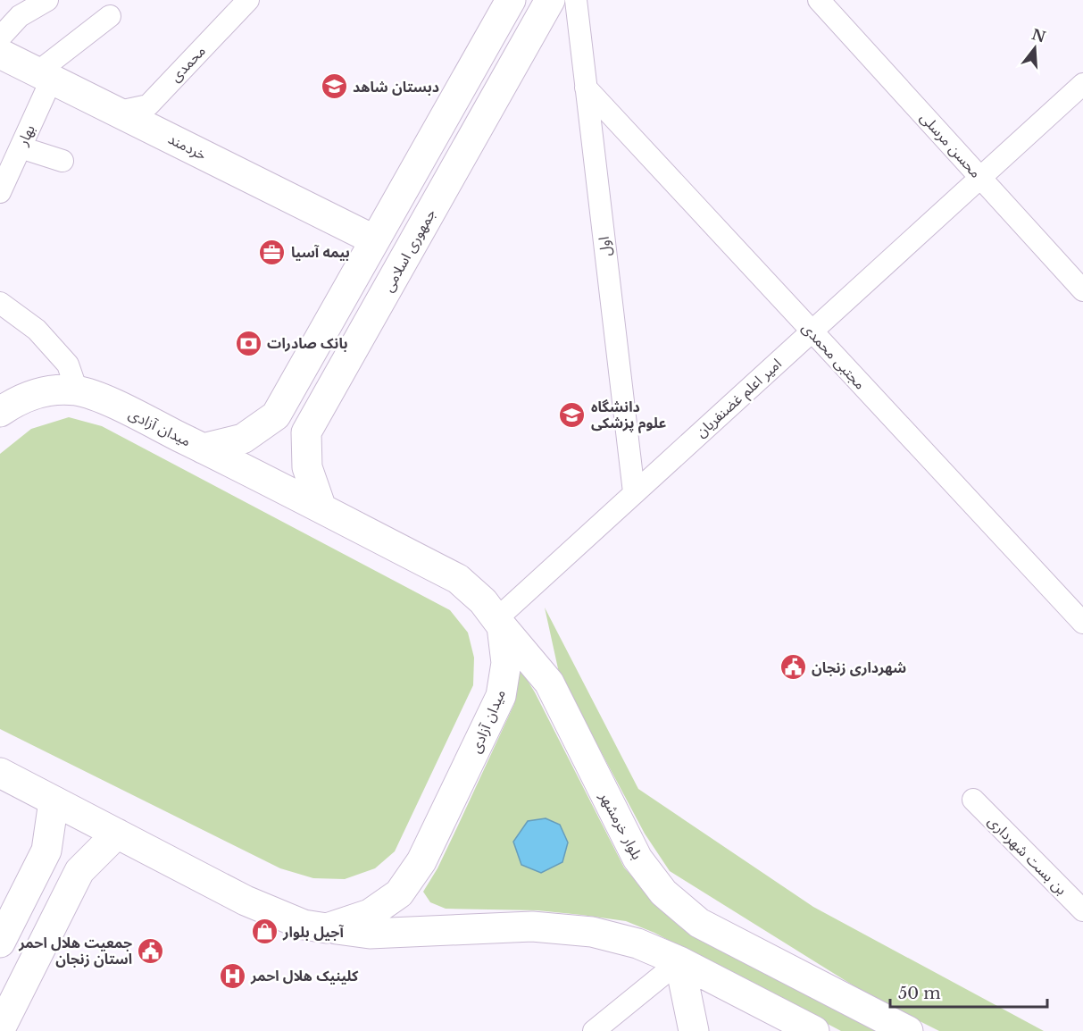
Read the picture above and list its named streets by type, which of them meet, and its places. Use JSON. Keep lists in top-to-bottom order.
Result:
{
  "streets": {
    "main road": [
      "خردمند",
      "جمهوری اسلامی",
      "میدان آزادی",
      "بلوار خرمشهر"
    ],
    "street": [
      "محمدی",
      "بهار",
      "محسن مرسلی",
      "اول",
      "مجتبی محمدی",
      "امیر اعلم غضنفریان",
      "بن بست شهرداری"
    ]
  },
  "crossings": [
    ["محمدی", "خردمند"],
    ["بهار", "خردمند"],
    ["محسن مرسلی", "امیر اعلم غضنفریان"],
    ["اول", "مجتبی محمدی"],
    ["اول", "امیر اعلم غضنفریان"],
    ["جمهوری اسلامی", "میدان آزادی"],
    ["مجتبی محمدی", "امیر اعلم غضنفریان"],
    ["امیر اعلم غضنفریان", "میدان آزادی"],
    ["امیر اعلم غضنفریان", "بلوار خرمشهر"],
    ["میدان آزادی", "بلوار خرمشهر"]
  ],
  "places": {
    "school or university": ["دبستان شاهد", "دانشگاه علوم پزشکی"],
    "office": ["بیمه آسیا"],
    "bank": ["بانک صادرات"],
    "public building": ["شهرداری زنجان", "جمعیت هلال احمر استان زنجان"],
    "shop": ["آجیل بلوار"],
    "hospital": ["کلینیک هلال احمر"]
  },
  "scale_bar": "50 m",
  "north": "top"
}
